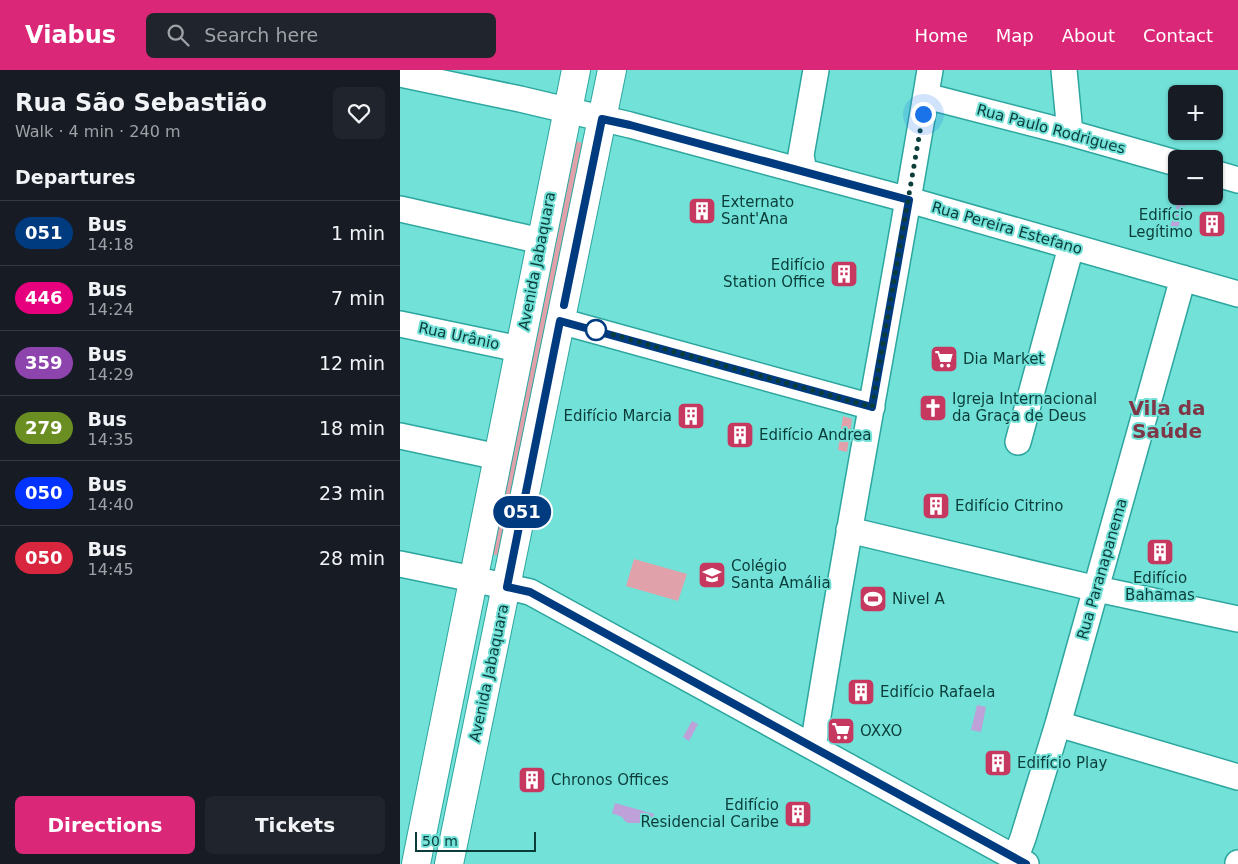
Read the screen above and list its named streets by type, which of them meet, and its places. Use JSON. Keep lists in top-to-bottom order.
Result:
{
  "streets": {
    "main road": ["Avenida Jabaquara"],
    "street": [
      "Rua Paulo Rodrigues",
      "Rua Pereira Estefano",
      "Rua Urânio",
      "Rua Paranapanema"
    ]
  },
  "crossings": [
    ["Rua Pereira Estefano", "Avenida Jabaquara"],
    ["Rua Pereira Estefano", "Rua Paranapanema"],
    ["Avenida Jabaquara", "Rua Urânio"]
  ],
  "districts": ["Vila da Saúde"],
  "places": {
    "building": [
      "Externato Sant'Ana",
      "Edifício Legítimo",
      "Edifício Station Office",
      "Edifício Marcia",
      "Edifício Andrea",
      "Edifício Citrino",
      "Edifício Bahamas",
      "Edifício Rafaela",
      "Edifício Play",
      "Chronos Offices",
      "Edifício Residencial Caribe"
    ],
    "supermarket": ["Dia Market", "OXXO"],
    "church": ["Igreja Internacional da Graça de Deus"],
    "school or university": ["Colégio Santa Amália"],
    "sports": ["Nivel A"]
  },
  "lines": ["bus line 051"],
  "scale_bar": "50 m",
  "page": {
    "header": "Viabus",
    "search": "Search here",
    "nav": [
      "Home",
      "Map",
      "About",
      "Contact"
    ],
    "heading": [
      ["Rua São Sebastião", "Walk · 4 min · 240 m"],
      "Departures"
    ],
    "on_map": "051",
    "map_buttons": ["+", "−"],
    "list": [
      {
        "mark": "051",
        "name": "Bus",
        "note": "14:18",
        "value": "1 min"
      },
      {
        "mark": "446",
        "name": "Bus",
        "note": "14:24",
        "value": "7 min"
      },
      {
        "mark": "359",
        "name": "Bus",
        "note": "14:29",
        "value": "12 min"
      },
      {
        "mark": "279",
        "name": "Bus",
        "note": "14:35",
        "value": "18 min"
      },
      {
        "mark": "050",
        "name": "Bus",
        "note": "14:40",
        "value": "23 min"
      },
      {
        "mark": "050",
        "name": "Bus",
        "note": "14:45",
        "value": "28 min"
      }
    ],
    "buttons": ["Directions", "Tickets"],
    "scale": "50 m"
  }
}
